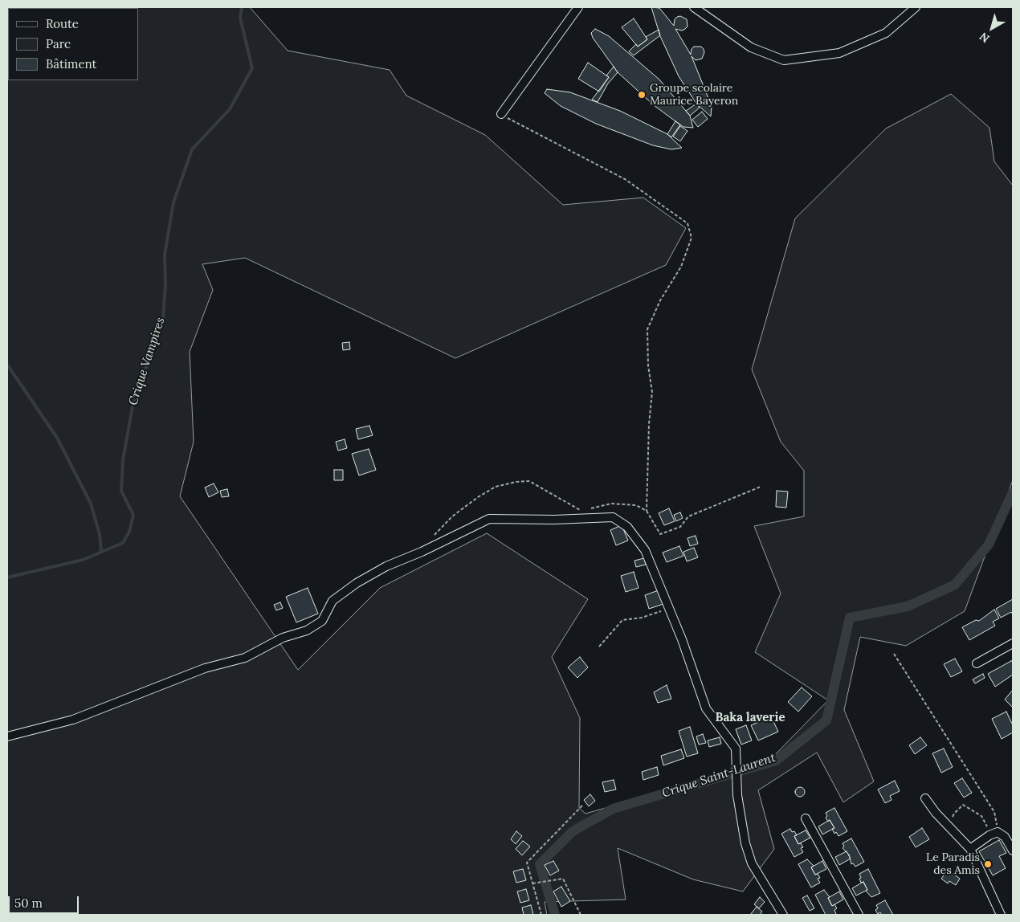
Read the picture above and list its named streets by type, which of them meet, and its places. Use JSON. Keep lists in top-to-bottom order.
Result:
{
  "districts": ["Baka laverie"],
  "water": ["Crique Vampires", "Crique Saint-Laurent"],
  "places": ["Groupe scolaire Maurice Bayeron", "Le Paradis des Amis"],
  "legend": ["Route", "Parc", "Bâtiment"],
  "scale_bar": "50 m",
  "north": "bottom left"
}
